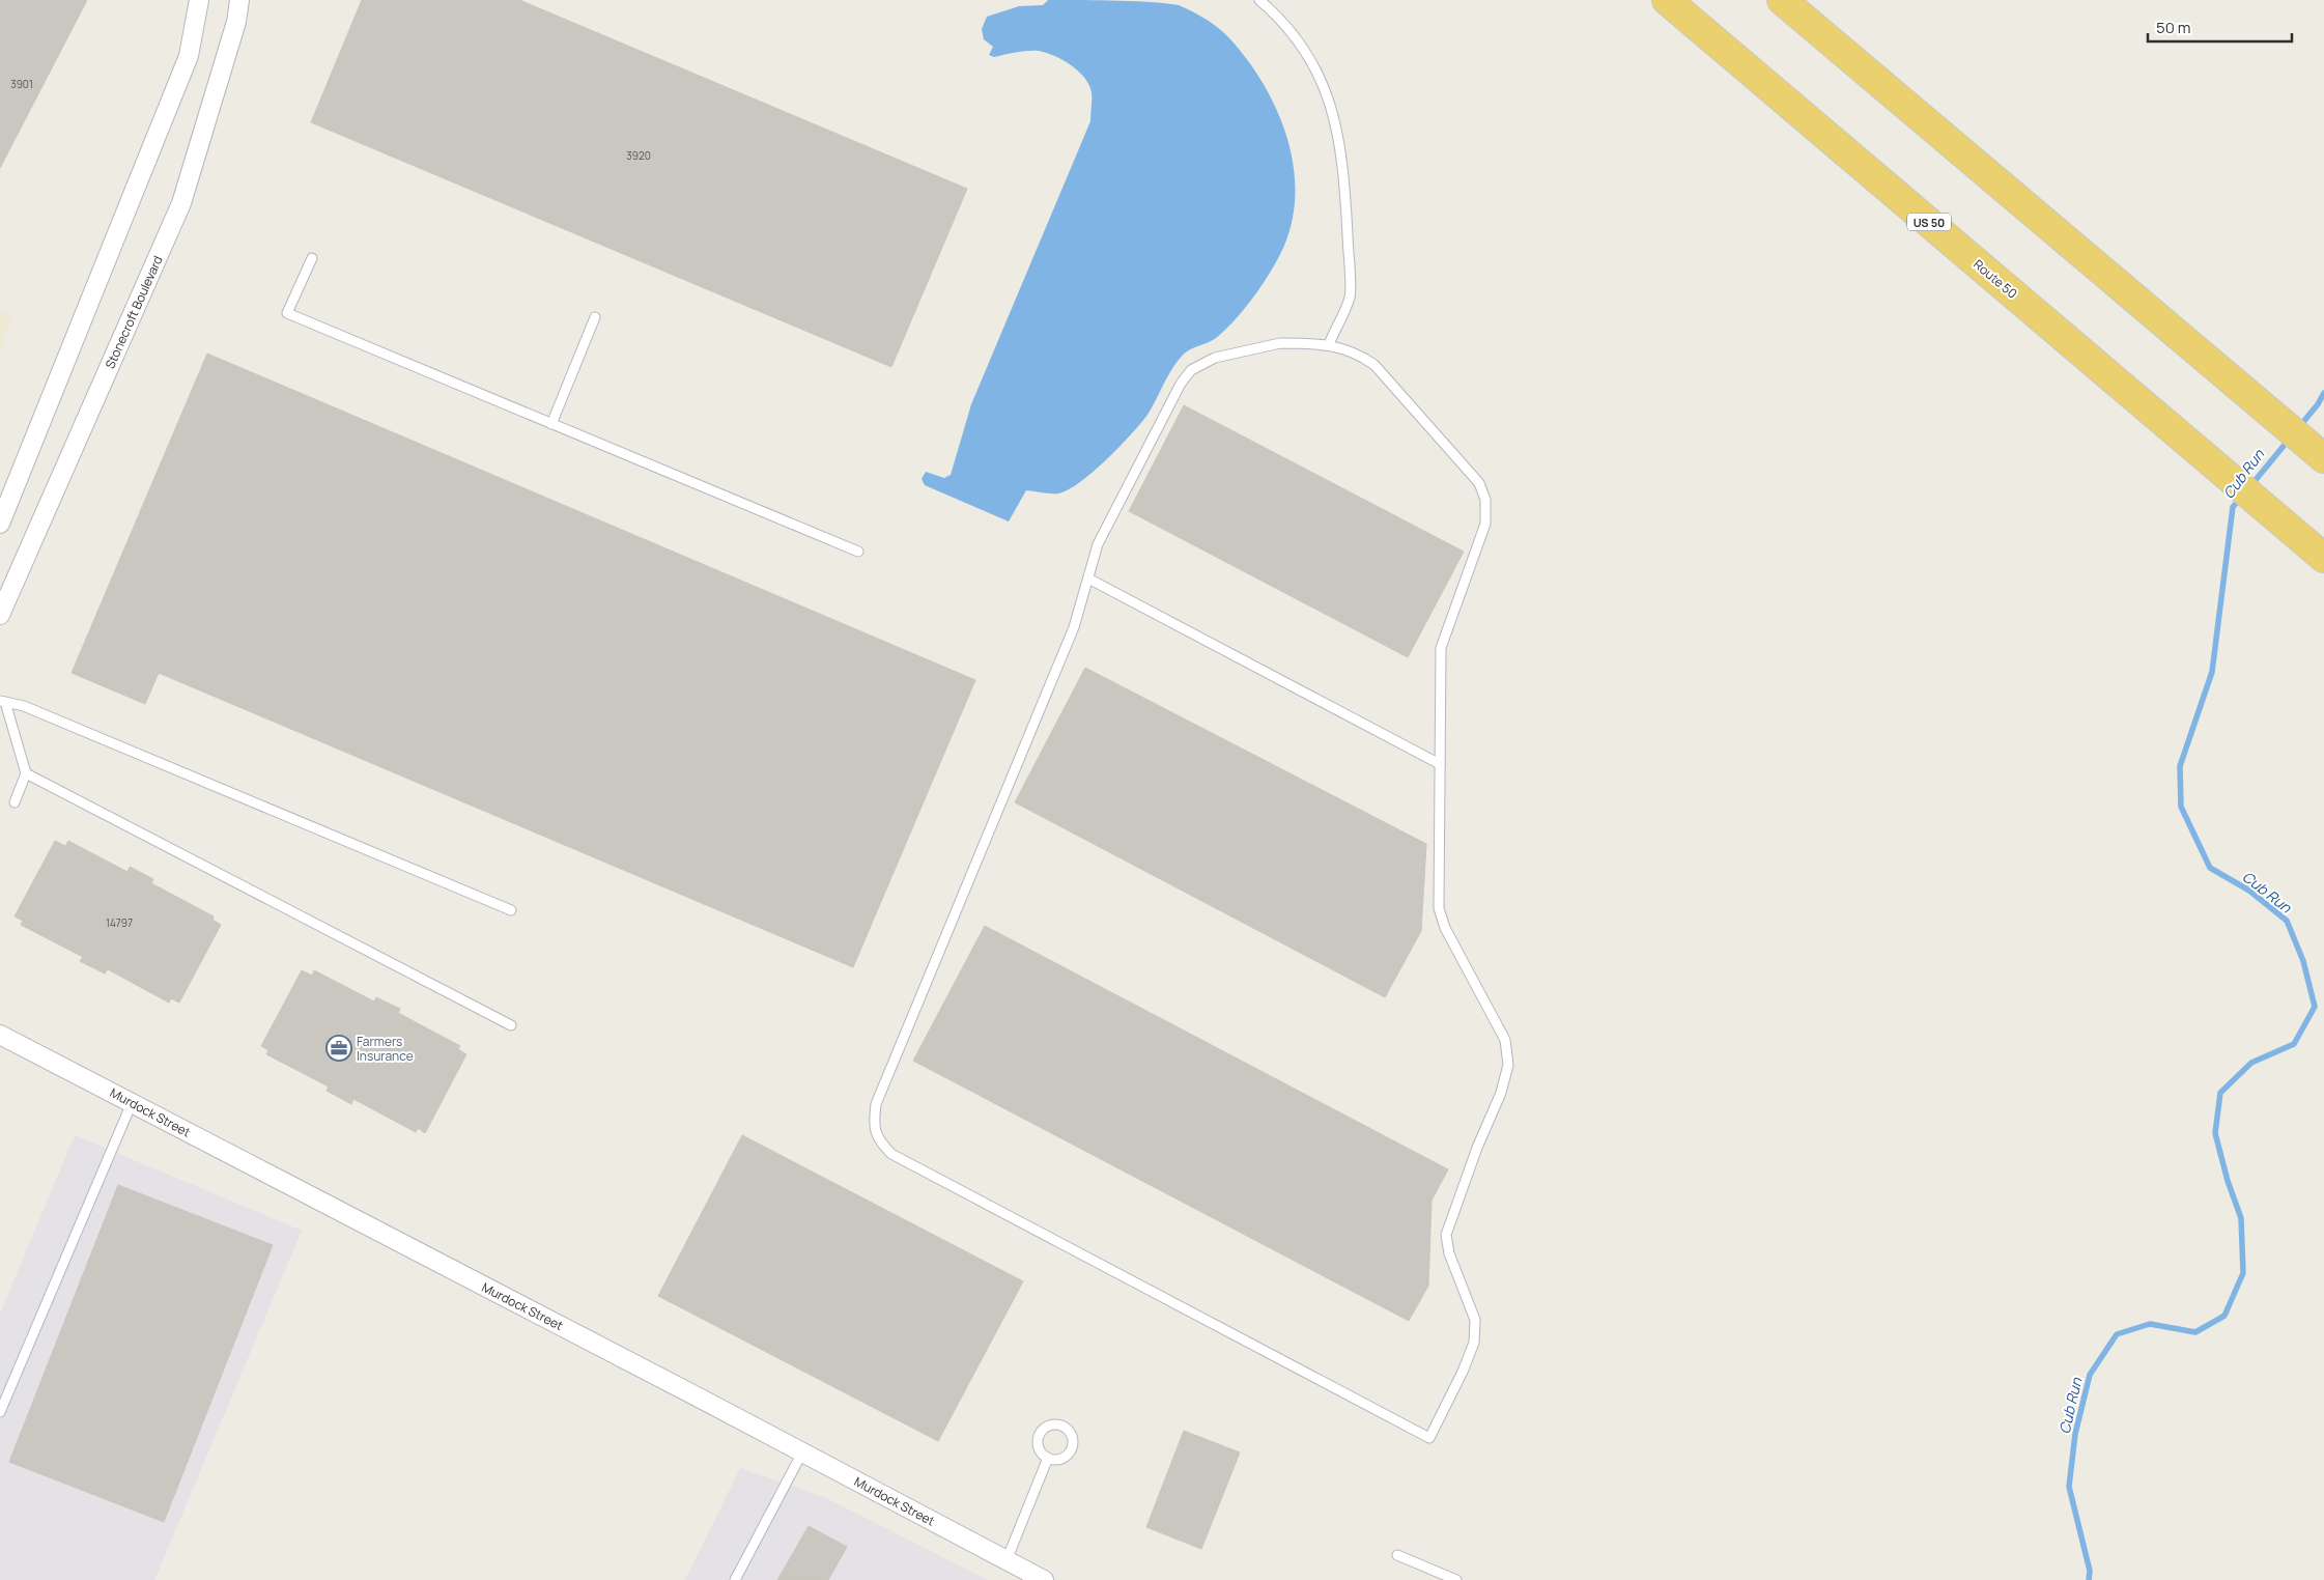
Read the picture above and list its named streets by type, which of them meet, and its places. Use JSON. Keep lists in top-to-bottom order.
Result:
{
  "streets": {
    "highway": ["US 50", "Route 50"],
    "street": ["Stonecroft Boulevard", "Murdock Street"]
  },
  "water": ["Cub Run"],
  "places": {
    "office": ["Farmers Insurance"]
  },
  "house_numbers": ["3901", "3920", "14797"],
  "scale_bar": "50 m"
}
